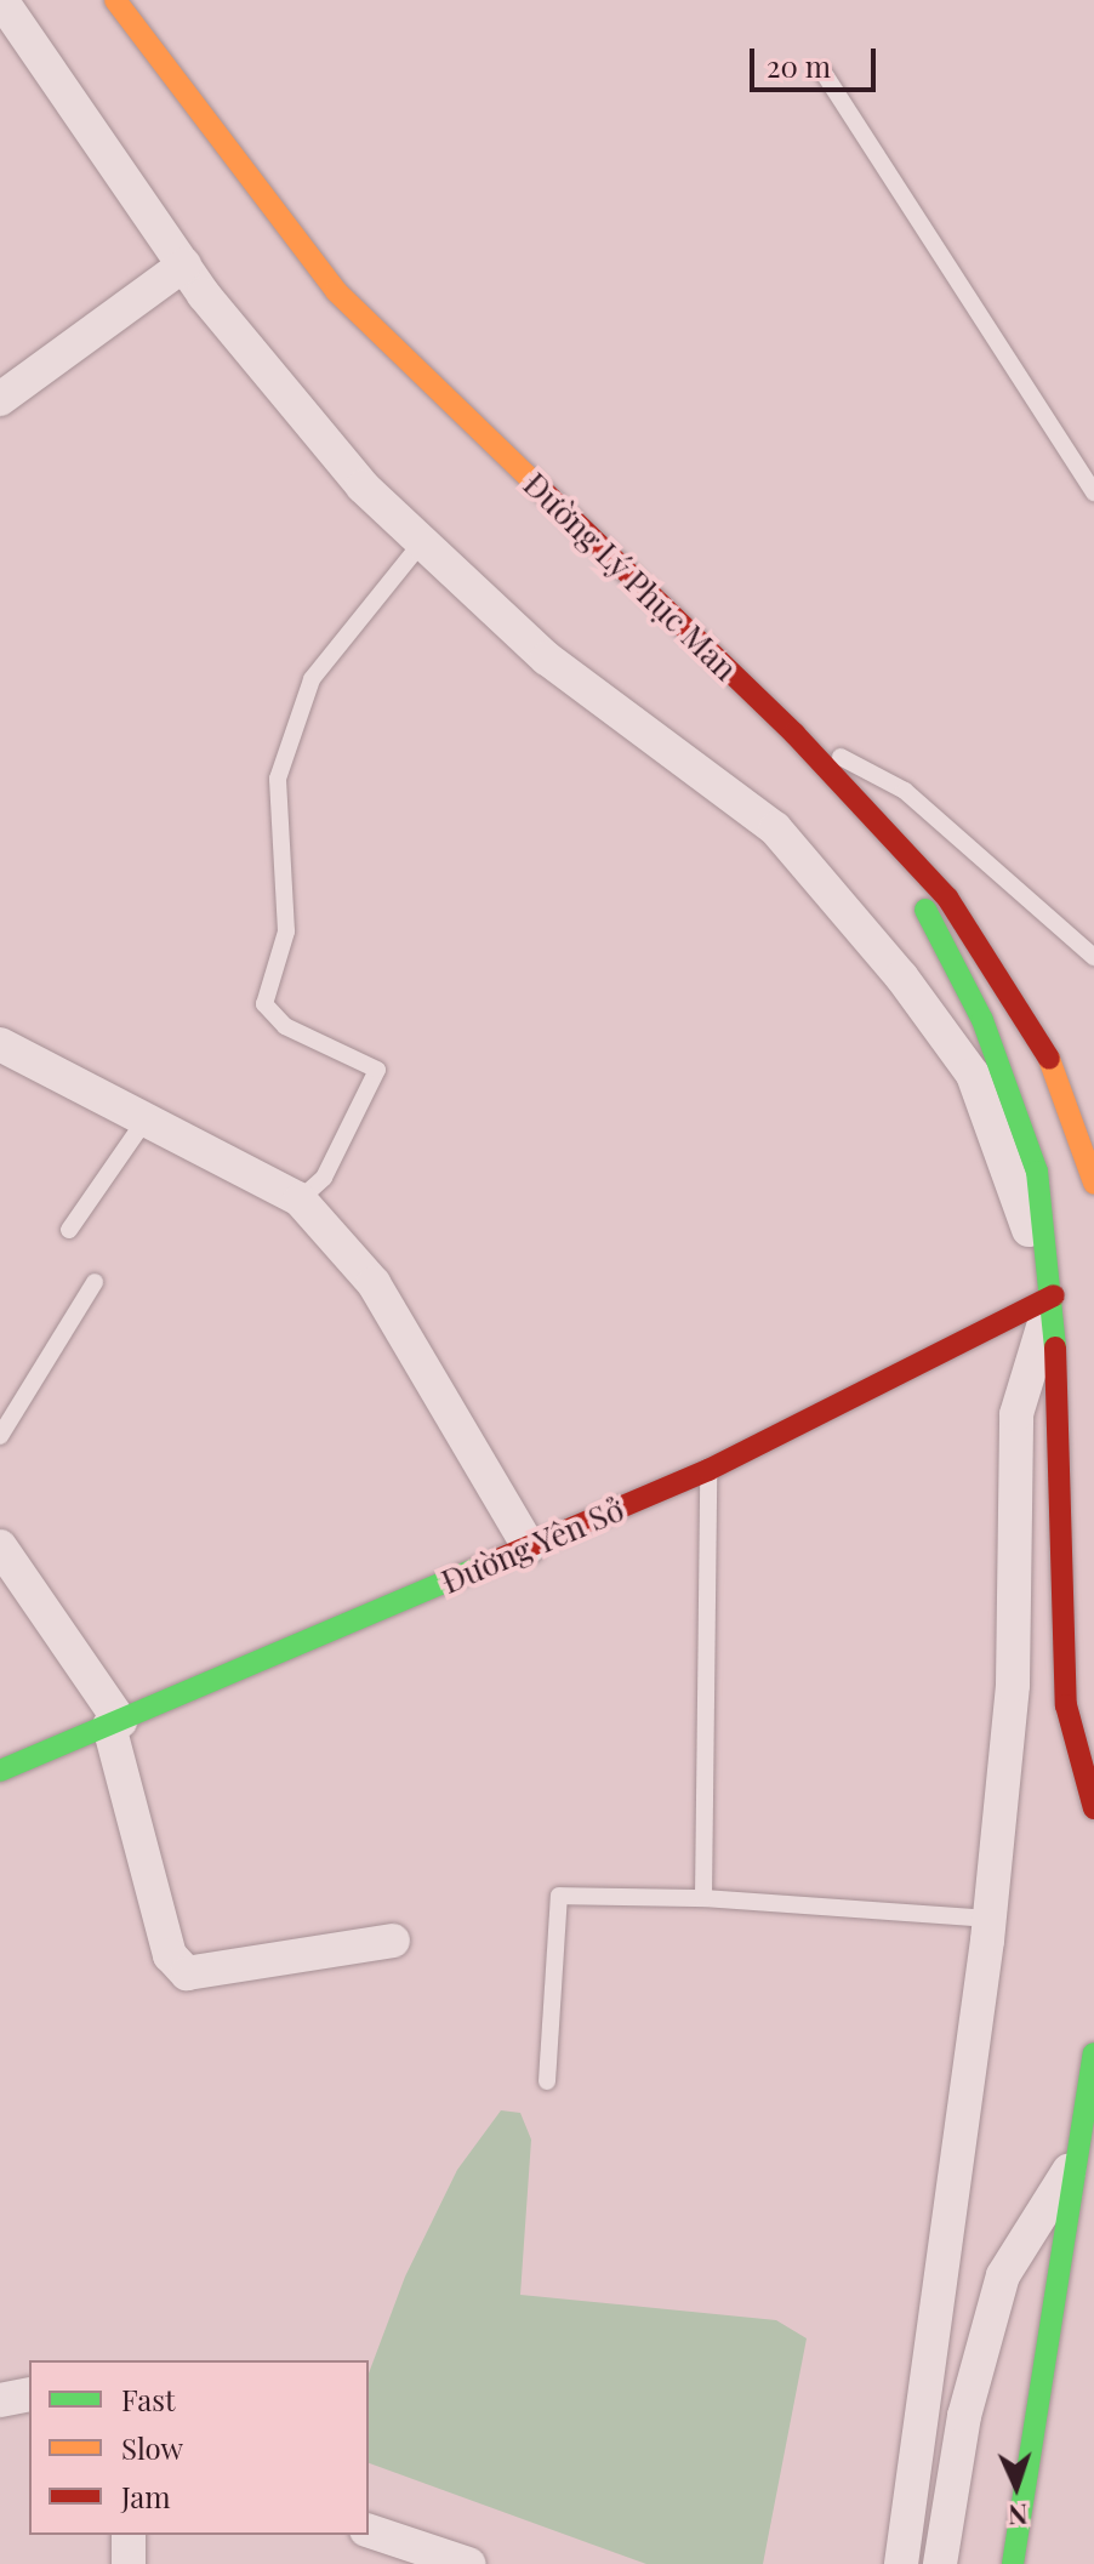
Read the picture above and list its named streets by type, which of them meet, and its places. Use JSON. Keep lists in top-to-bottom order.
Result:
{
  "streets": {
    "main road": ["Đường Lý Phục Man", "Đường Yên Sở"]
  },
  "legend": ["Fast", "Slow", "Jam"],
  "scale_bar": "20 m",
  "north": "bottom"
}
